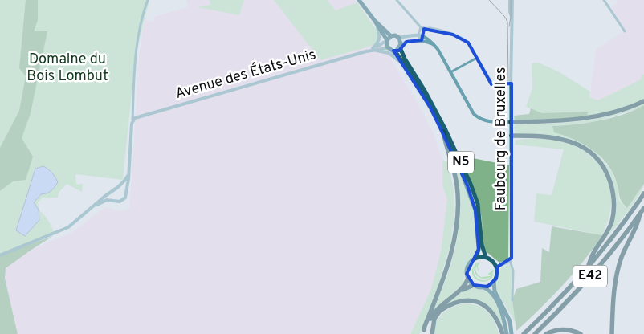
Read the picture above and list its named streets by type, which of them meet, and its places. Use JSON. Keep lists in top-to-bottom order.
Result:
{
  "streets": {
    "highway": ["E42"],
    "main road": ["N5"],
    "street": ["Avenue des États-Unis", "Faubourg de Bruxelles"]
  },
  "crossings": [
    ["Avenue des États-Unis", "N5"]
  ],
  "parks": ["Domaine du Bois Lombut"]
}
